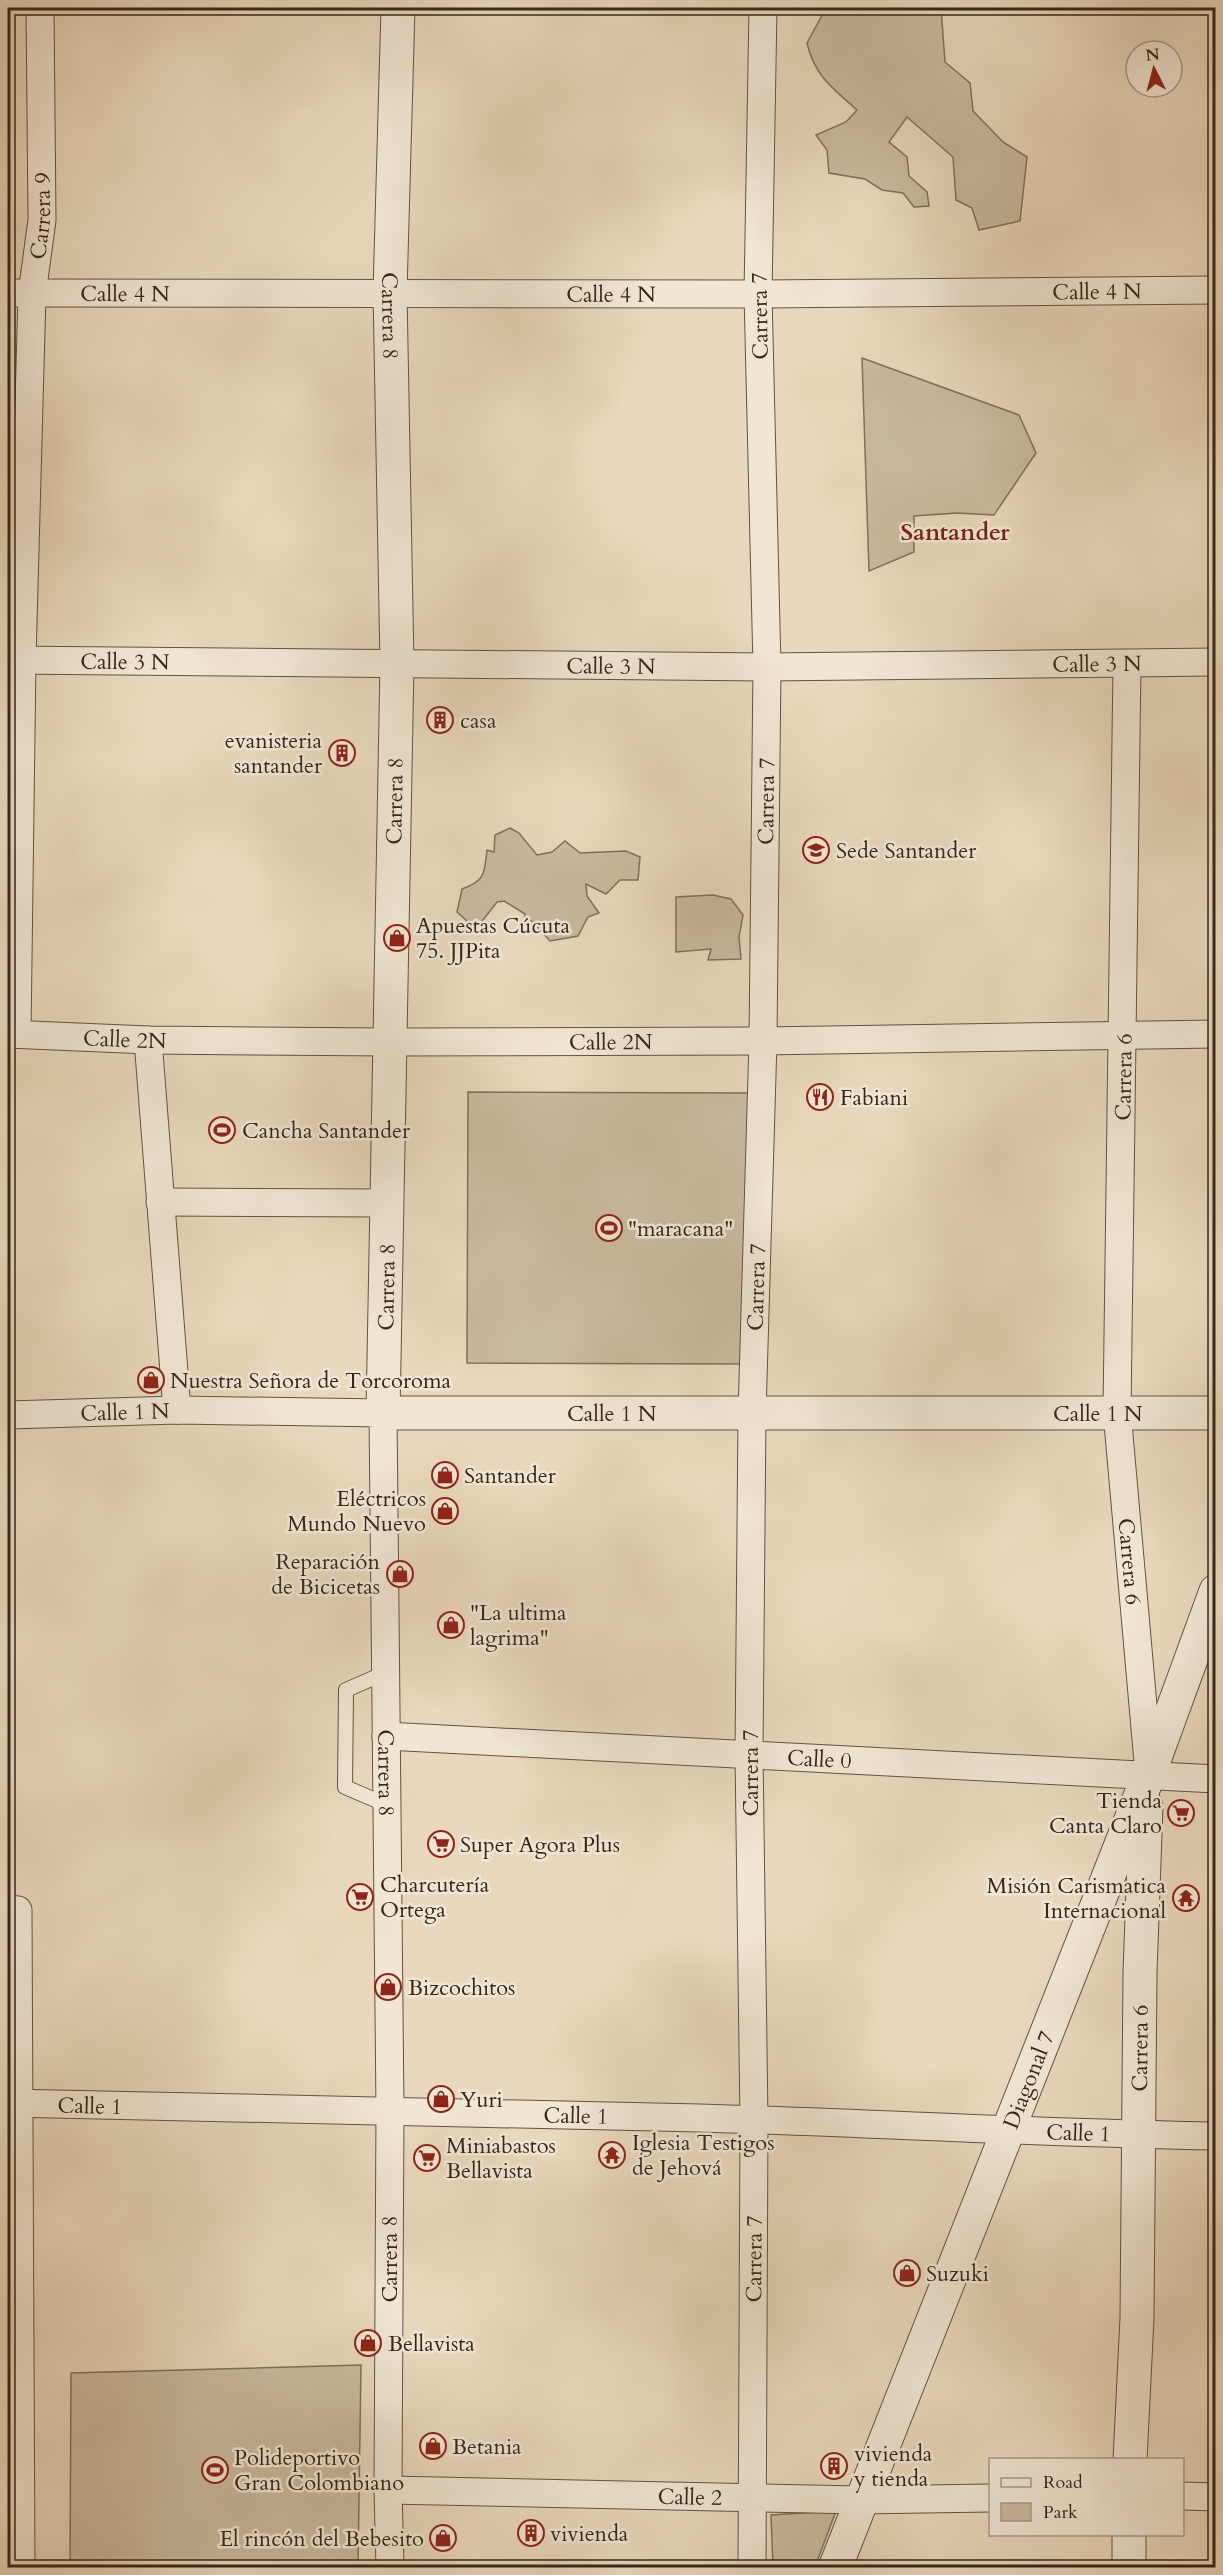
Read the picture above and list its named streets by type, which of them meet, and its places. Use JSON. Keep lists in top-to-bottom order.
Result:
{
  "streets": {
    "street": [
      "Carrera 9",
      "Calle 4 N",
      "Carrera 8",
      "Carrera 7",
      "Calle 3 N",
      "Calle 2N",
      "Carrera 6",
      "Calle 1 N",
      "Calle 0",
      "Diagonal 7",
      "Calle 1",
      "Calle 2"
    ]
  },
  "crossings": [
    ["Carrera 9", "Calle 4 N"],
    ["Carrera 9", "Calle 3 N"],
    ["Carrera 9", "Calle 2N"],
    ["Calle 4 N", "Carrera 8"],
    ["Calle 4 N", "Carrera 7"],
    ["Carrera 8", "Calle 3 N"],
    ["Carrera 8", "Calle 2N"],
    ["Carrera 8", "Calle 1 N"],
    ["Carrera 8", "Calle 0"],
    ["Carrera 8", "Calle 1"],
    ["Carrera 8", "Calle 2"],
    ["Carrera 7", "Calle 3 N"],
    ["Carrera 7", "Calle 2N"],
    ["Carrera 7", "Calle 1 N"],
    ["Carrera 7", "Calle 0"],
    ["Carrera 7", "Calle 1"],
    ["Carrera 7", "Calle 2"],
    ["Calle 3 N", "Carrera 6"],
    ["Calle 2N", "Carrera 6"],
    ["Carrera 6", "Calle 1 N"],
    ["Carrera 6", "Calle 0"],
    ["Carrera 6", "Diagonal 7"],
    ["Carrera 6", "Calle 1"],
    ["Calle 0", "Diagonal 7"],
    ["Diagonal 7", "Calle 1"],
    ["Diagonal 7", "Calle 2"]
  ],
  "districts": ["Santander"],
  "places": {
    "building": [
      "casa",
      "evanisteria santander",
      "vivienda y tienda",
      "vivienda"
    ],
    "school or university": ["Sede Santander"],
    "shop": [
      "Apuestas Cúcuta 75. JJPita",
      "Nuestra Señora de Torcoroma",
      "Santander",
      "Eléctricos Mundo Nuevo",
      "Reparación de Bicicetas",
      "\"La ultima lagrima\"",
      "Bizcochitos",
      "Yuri",
      "Suzuki",
      "Bellavista",
      "Betania",
      "El rincón del Bebesito"
    ],
    "restaurant": ["Fabiani"],
    "sports": ["Cancha Santander", "\"maracana\"", "Polideportivo Gran Colombiano"],
    "supermarket": [
      "Tienda Canta Claro",
      "Super Agora Plus",
      "Charcutería Ortega",
      "Miniabastos Bellavista"
    ],
    "temple": ["Misión Carismatica Internacional", "Iglesia Testigos de Jehová"]
  },
  "legend": ["Road", "Park"],
  "north": "top"
}
